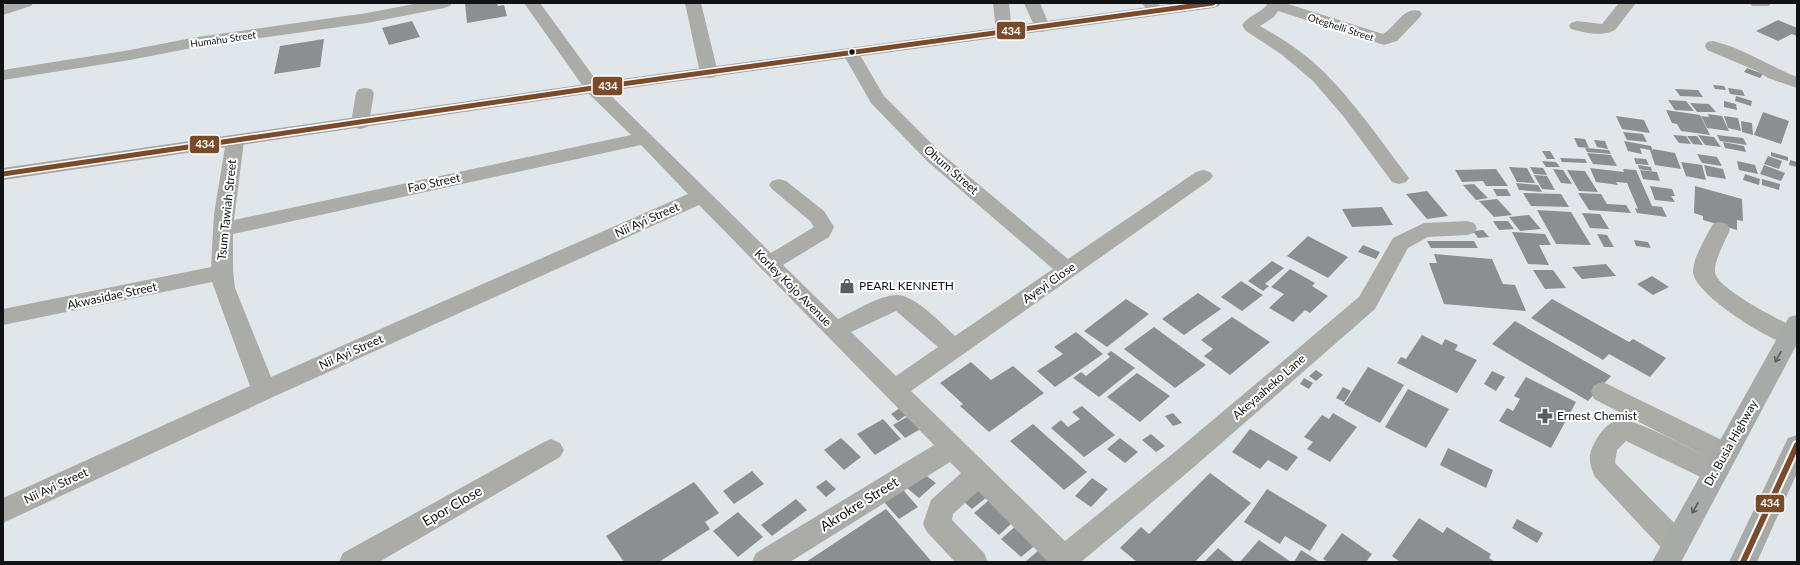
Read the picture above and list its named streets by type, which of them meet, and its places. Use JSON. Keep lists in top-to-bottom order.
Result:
{
  "streets": {
    "highway": ["Dr. Busia Highway"],
    "street": [
      "Oteghelli Street",
      "Humahu Street",
      "Ohum Street",
      "Fao Street",
      "Tsum Tawiah Street",
      "Nii Ayi Street",
      "Ayeyi Close",
      "Korley Kojo Avenue",
      "Akwasidae Street",
      "Akeyaaheko Lane",
      "Akrokre Street",
      "Epor Close"
    ]
  },
  "crossings": [
    ["Ohum Street", "Ayeyi Close"],
    ["Fao Street", "Tsum Tawiah Street"],
    ["Fao Street", "Korley Kojo Avenue"],
    ["Tsum Tawiah Street", "Nii Ayi Street"],
    ["Tsum Tawiah Street", "Akwasidae Street"],
    ["Nii Ayi Street", "Korley Kojo Avenue"],
    ["Ayeyi Close", "Korley Kojo Avenue"],
    ["Korley Kojo Avenue", "Akeyaaheko Lane"],
    ["Korley Kojo Avenue", "Akrokre Street"]
  ],
  "places": {
    "shop": ["PEARL KENNETH"],
    "pharmacy": ["Ernest Chemist"]
  },
  "lines": ["transit line 434"]
}
